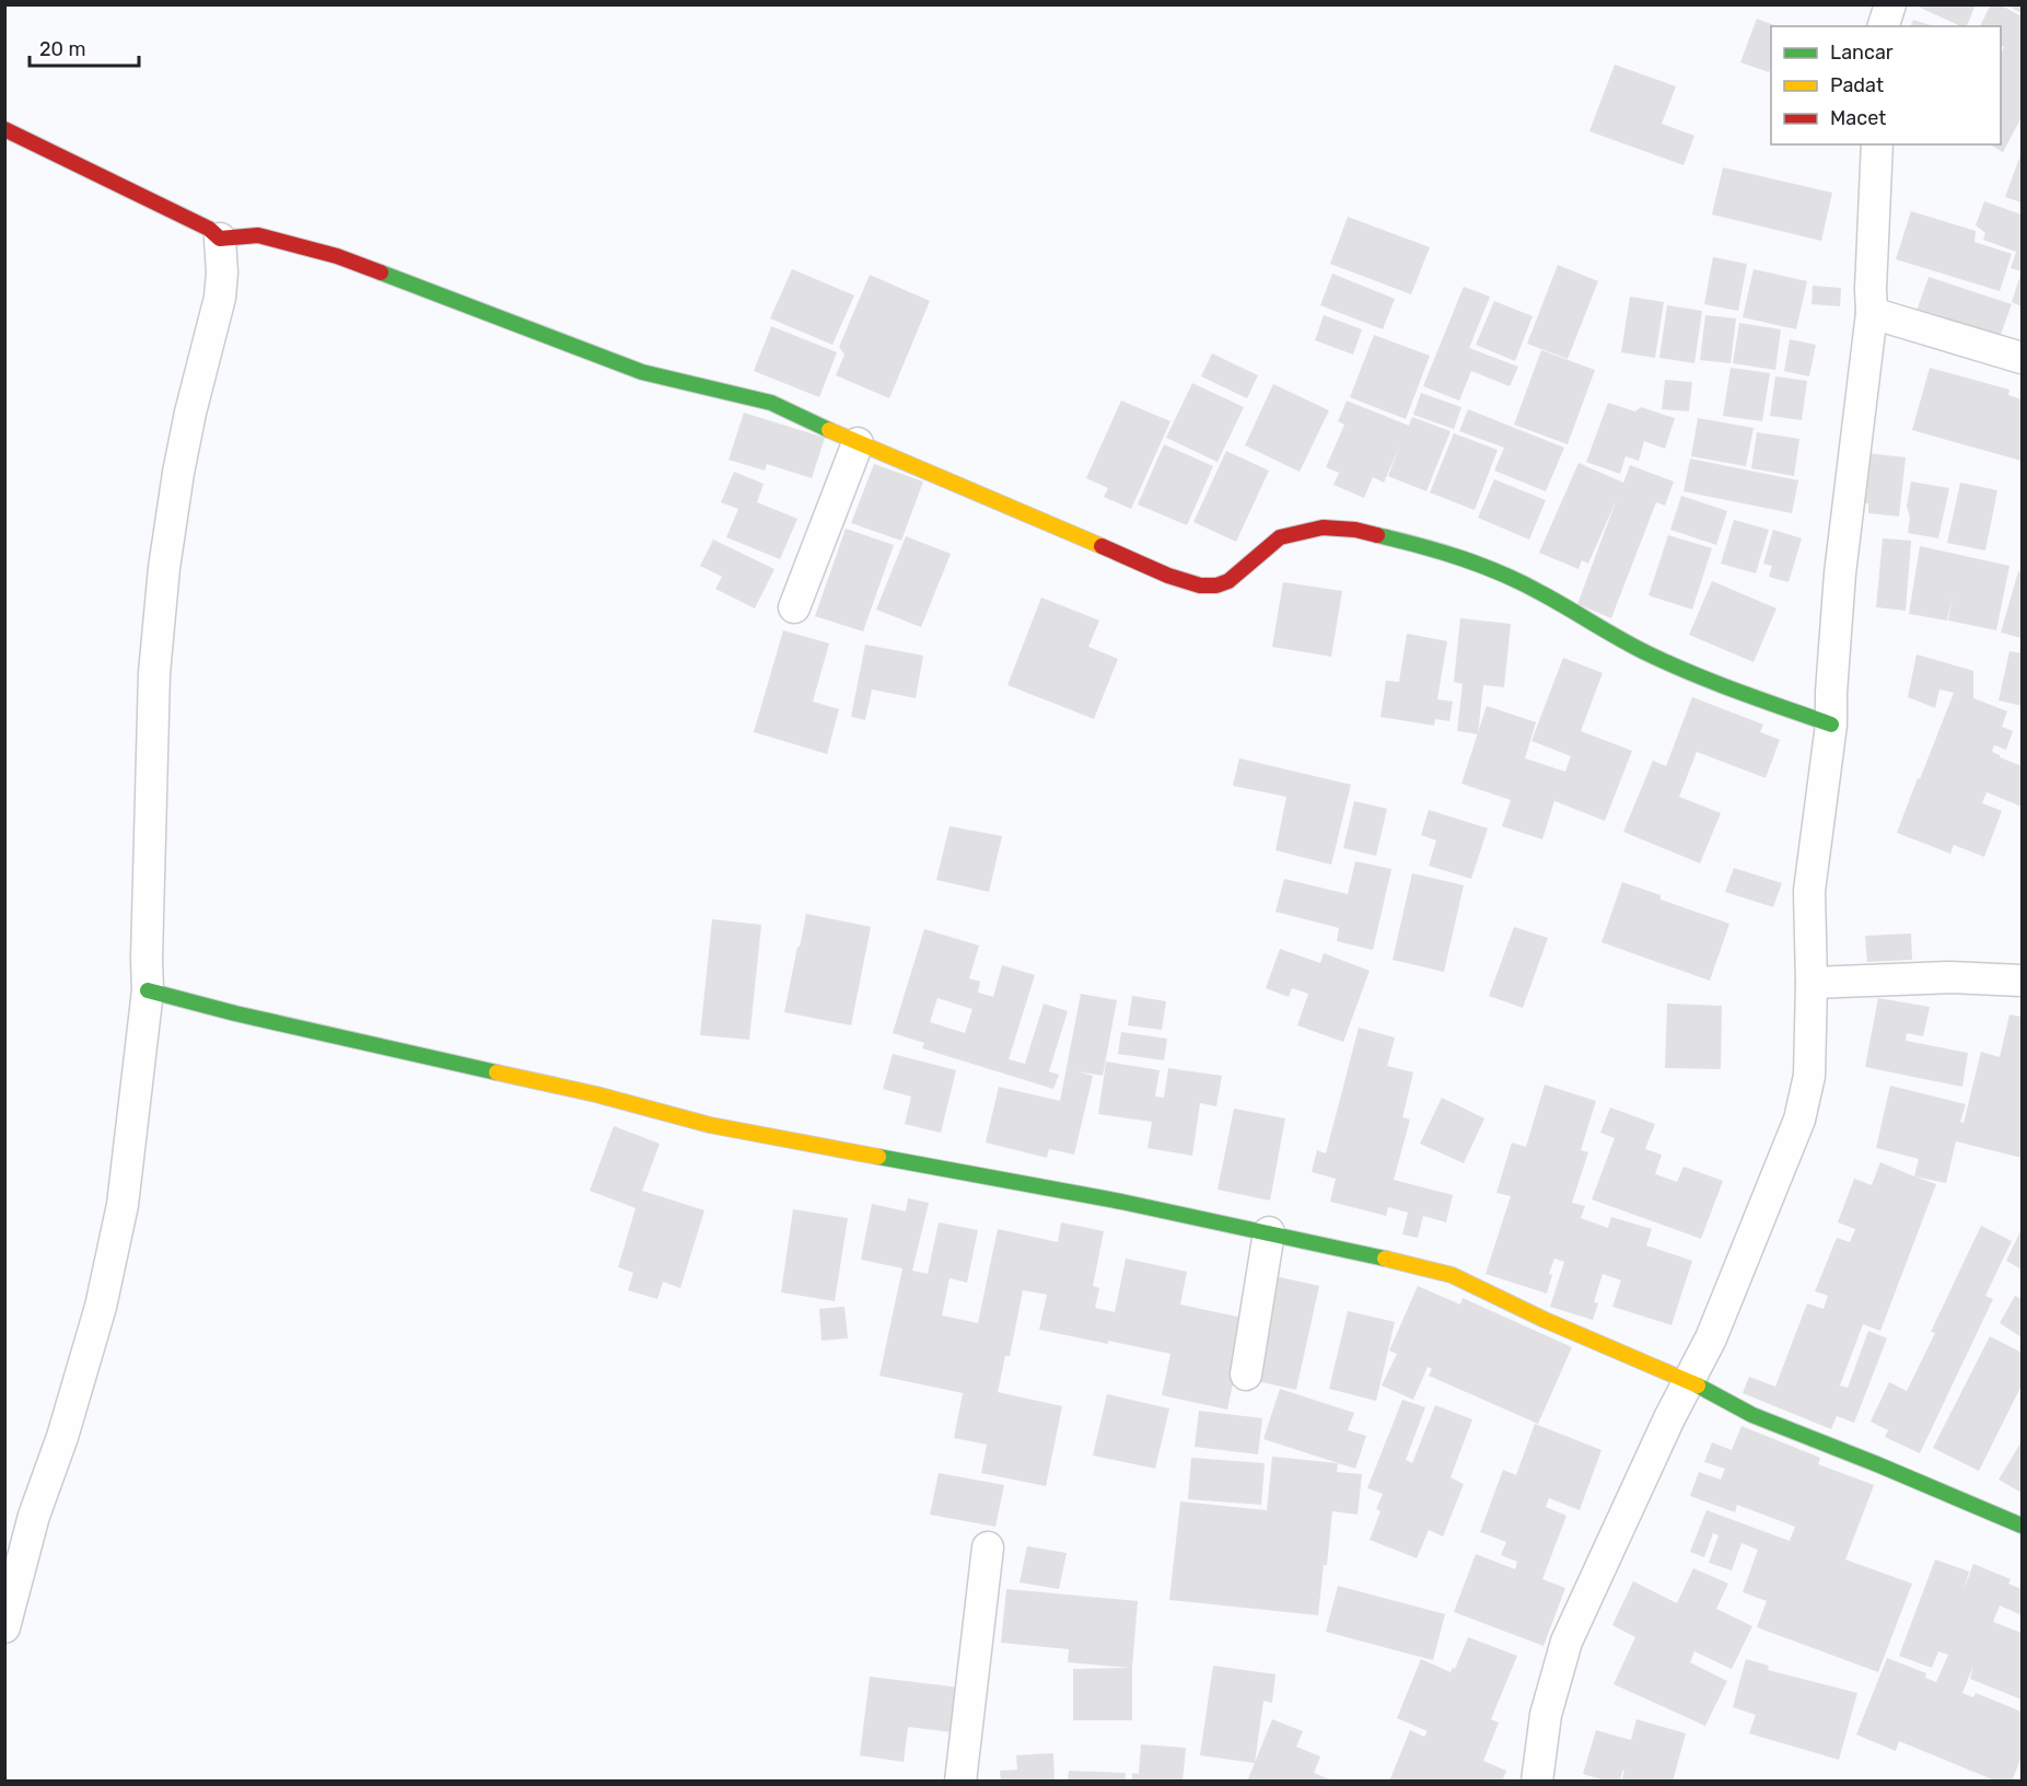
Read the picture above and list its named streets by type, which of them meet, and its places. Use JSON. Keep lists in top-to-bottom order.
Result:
{
  "legend": ["Lancar", "Padat", "Macet"],
  "scale_bar": "20 m"
}
